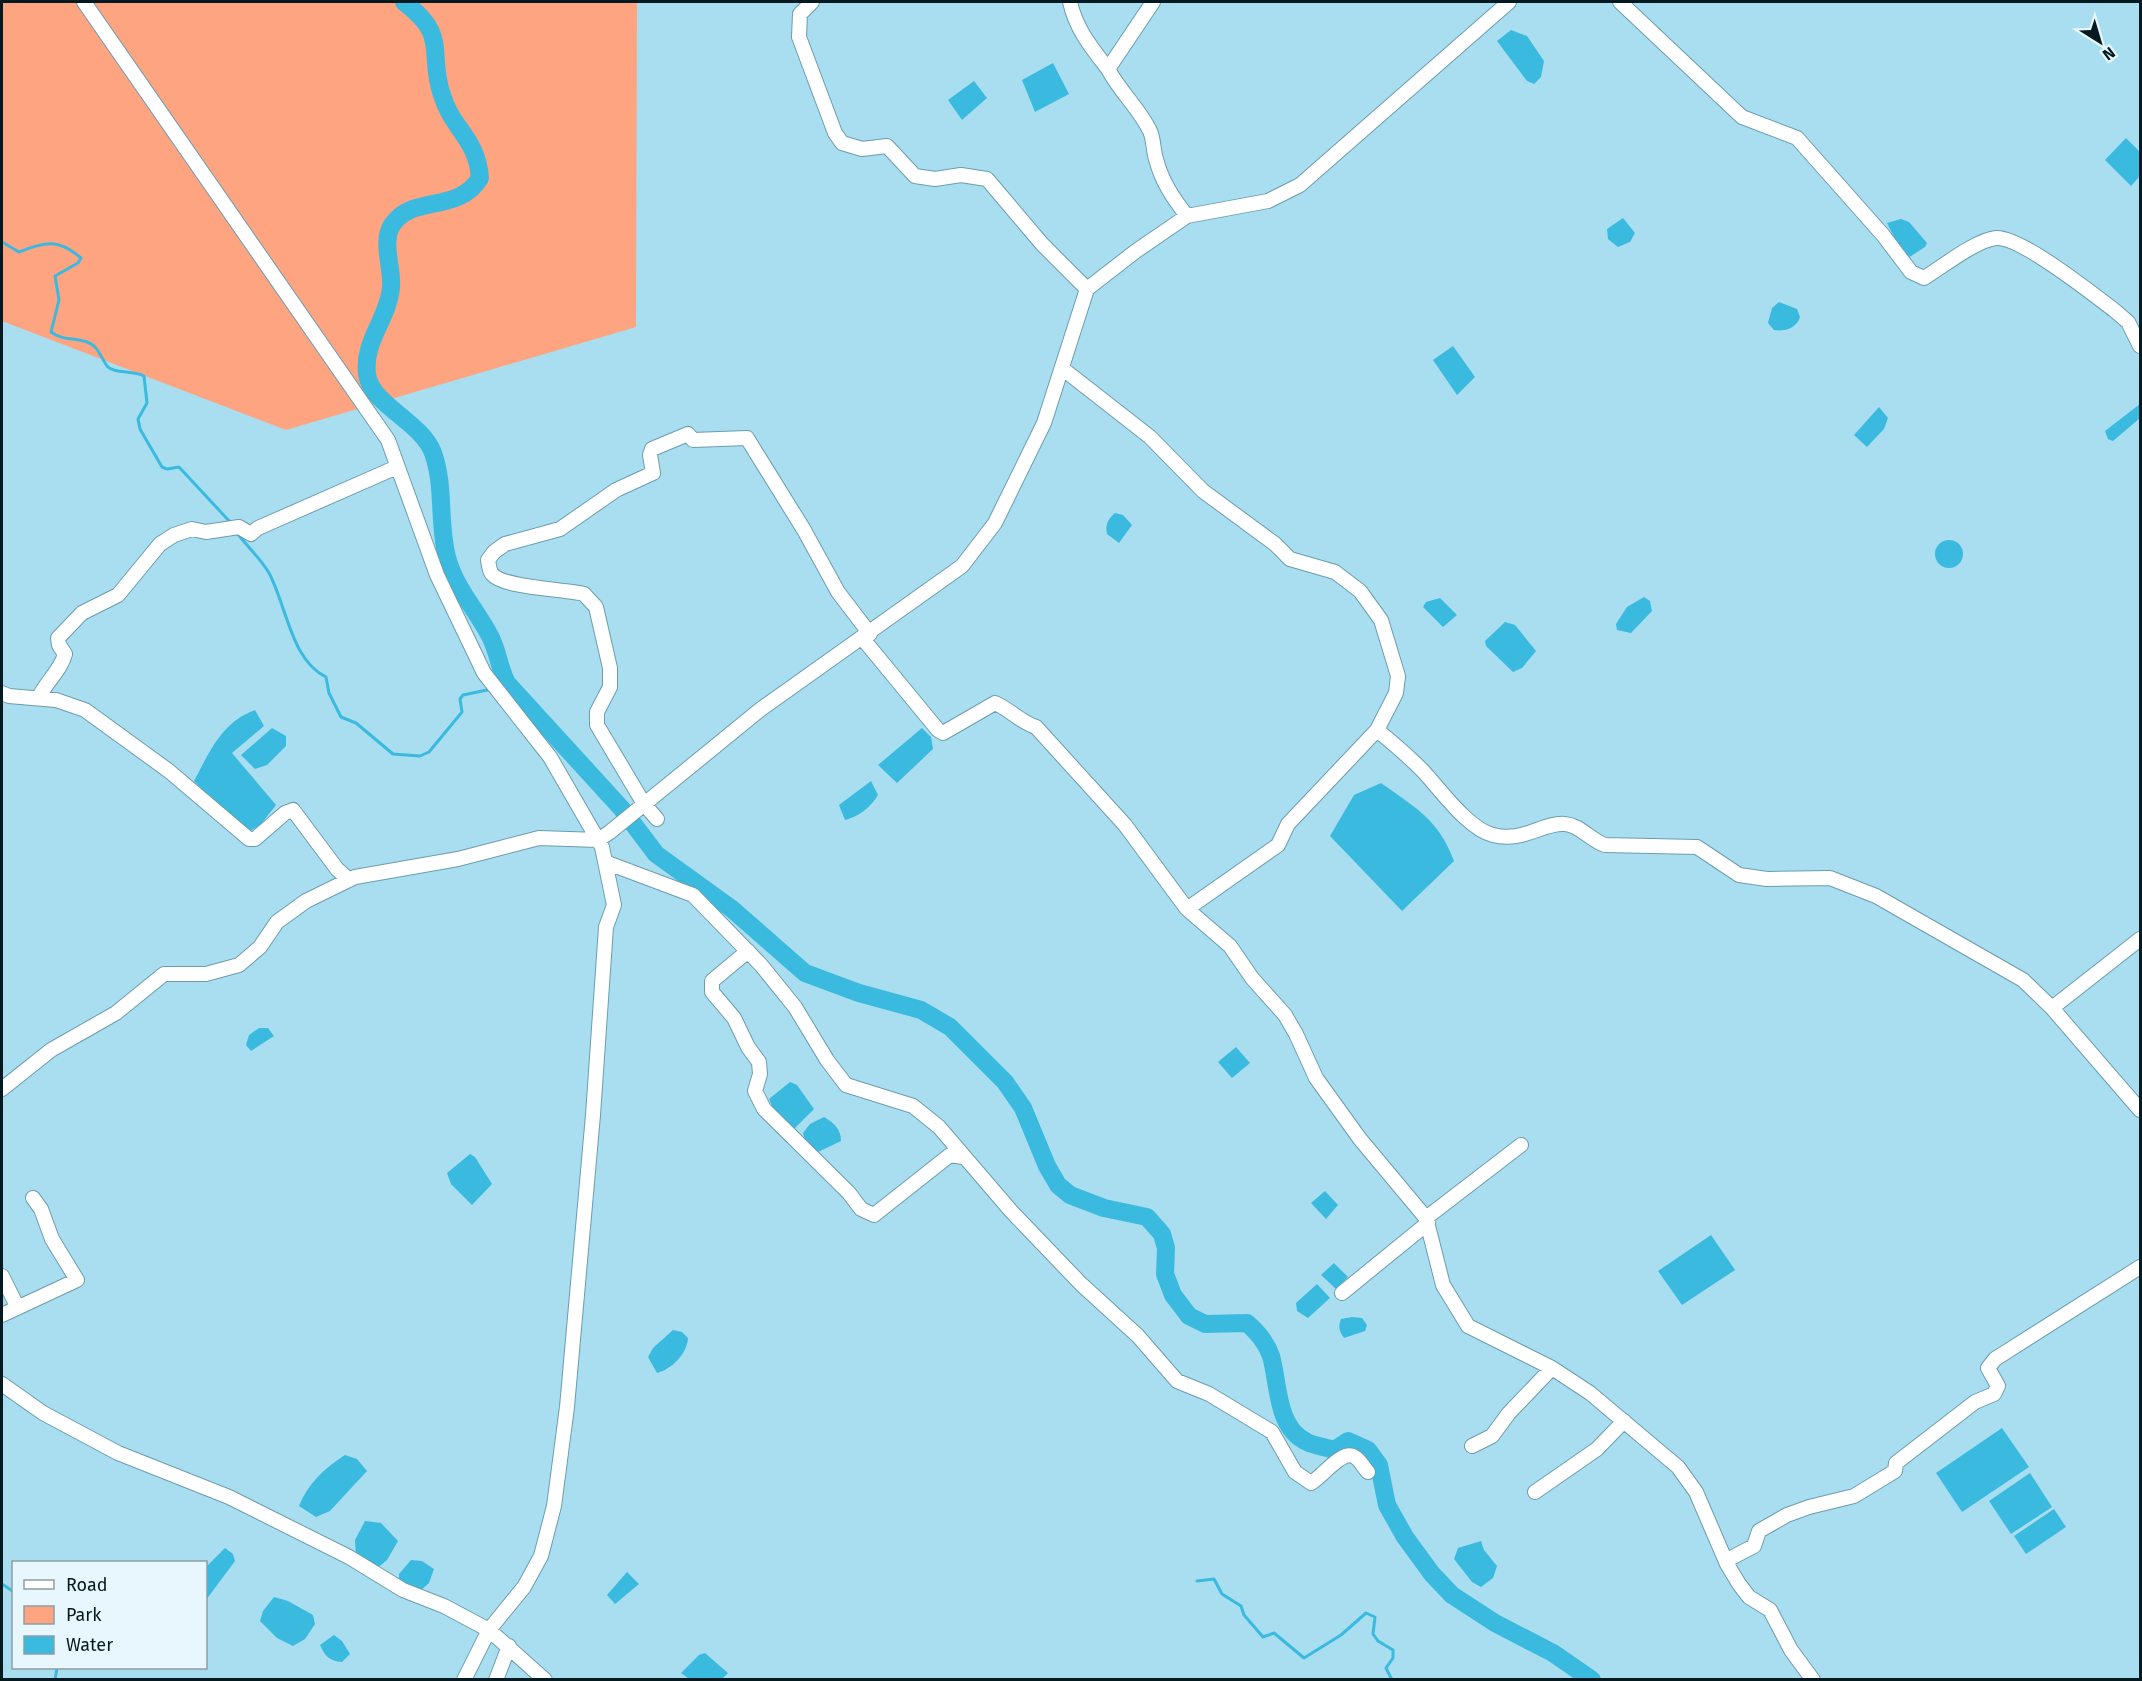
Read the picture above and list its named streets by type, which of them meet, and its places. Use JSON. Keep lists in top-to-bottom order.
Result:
{
  "legend": ["Road", "Park", "Water"],
  "north": "bottom right"
}
